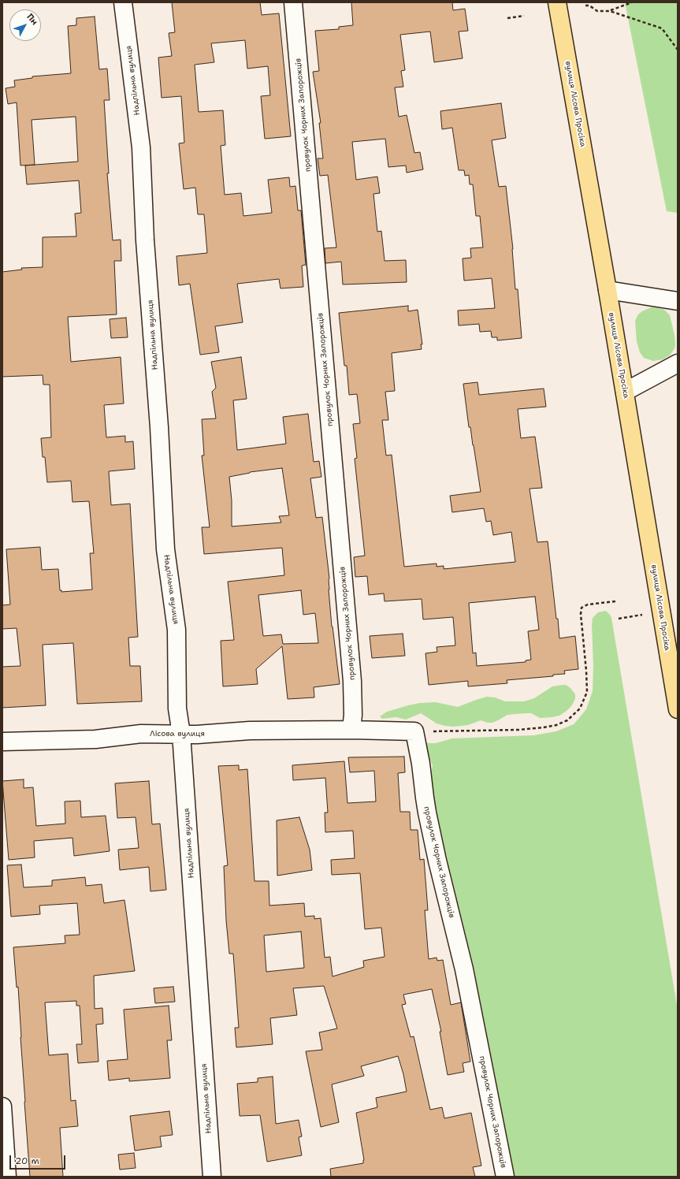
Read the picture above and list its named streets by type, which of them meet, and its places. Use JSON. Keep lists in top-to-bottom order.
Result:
{
  "streets": {
    "main road": ["вулиця Лісова Просіка"],
    "street": ["Надпільна вулиця", "провулок Чорних Запорожців", "Лісова вулиця"]
  },
  "crossings": [
    ["Надпільна вулиця", "Лісова вулиця"],
    ["провулок Чорних Запорожців", "Лісова вулиця"]
  ],
  "scale_bar": "20 m",
  "north": "top right"
}
